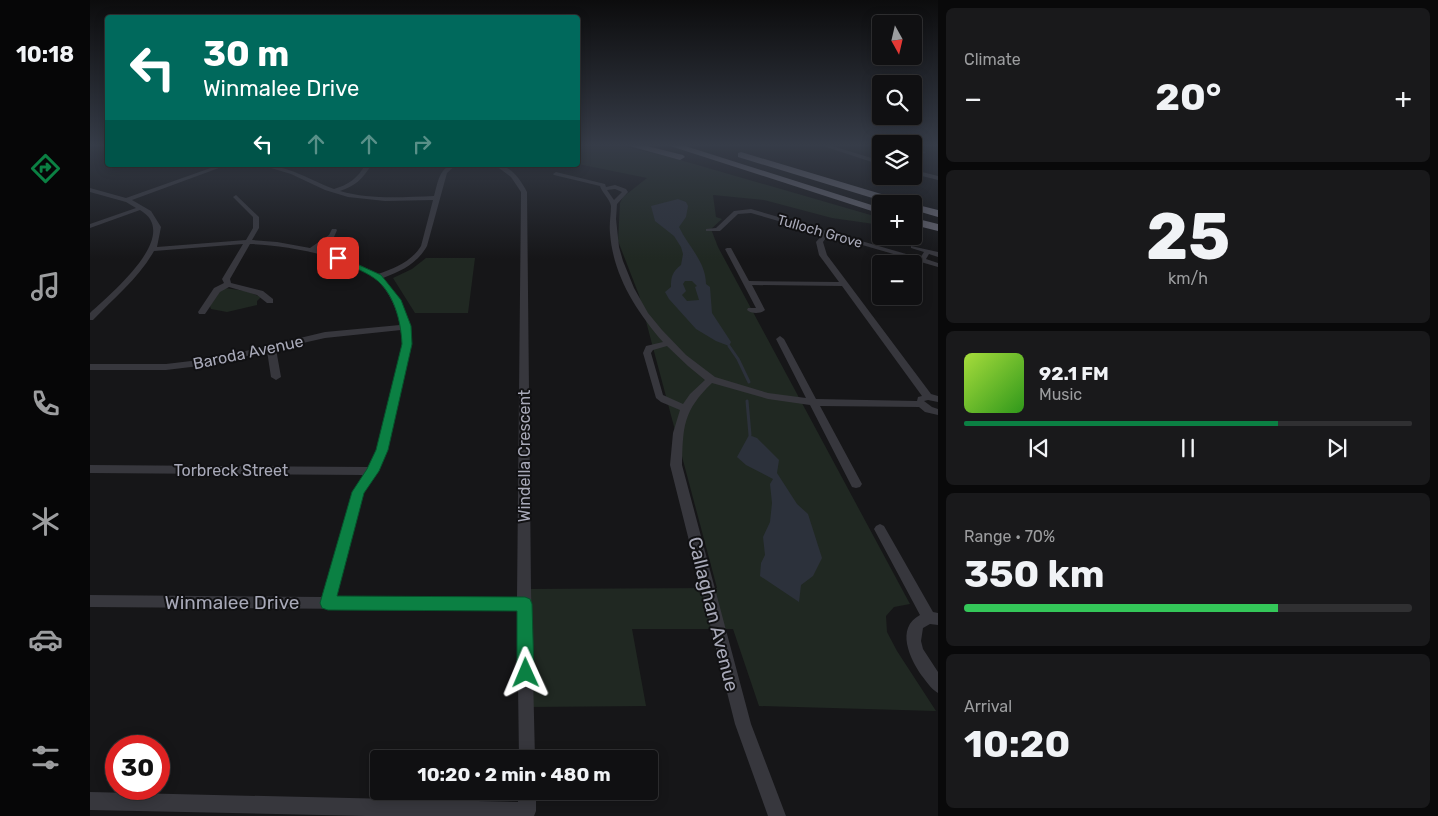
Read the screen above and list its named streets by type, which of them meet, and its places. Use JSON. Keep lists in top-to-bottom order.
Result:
{
  "streets": {
    "street": [
      "Tulloch Grove",
      "Baroda Avenue",
      "Windella Crescent",
      "Torbreck Street",
      "Winmalee Drive",
      "Callaghan Avenue"
    ]
  },
  "crossings": [
    ["Windella Crescent", "Winmalee Drive"]
  ],
  "north": "bottom",
  "page": {
    "tabs": "10:18",
    "tile": [
      "Climate",
      ["25", "km/h"],
      ["Range · 70%", "350 km"],
      ["Arrival", "10:20"]
    ],
    "map_buttons": ["+", "−"],
    "turn": ["30 m", "Winmalee Drive"],
    "heat": ["−", "20°", "+"],
    "song": ["92.1 FM", "Music"],
    "limit": "30",
    "trip": "10:20 · 2 min · 480 m"
  }
}
